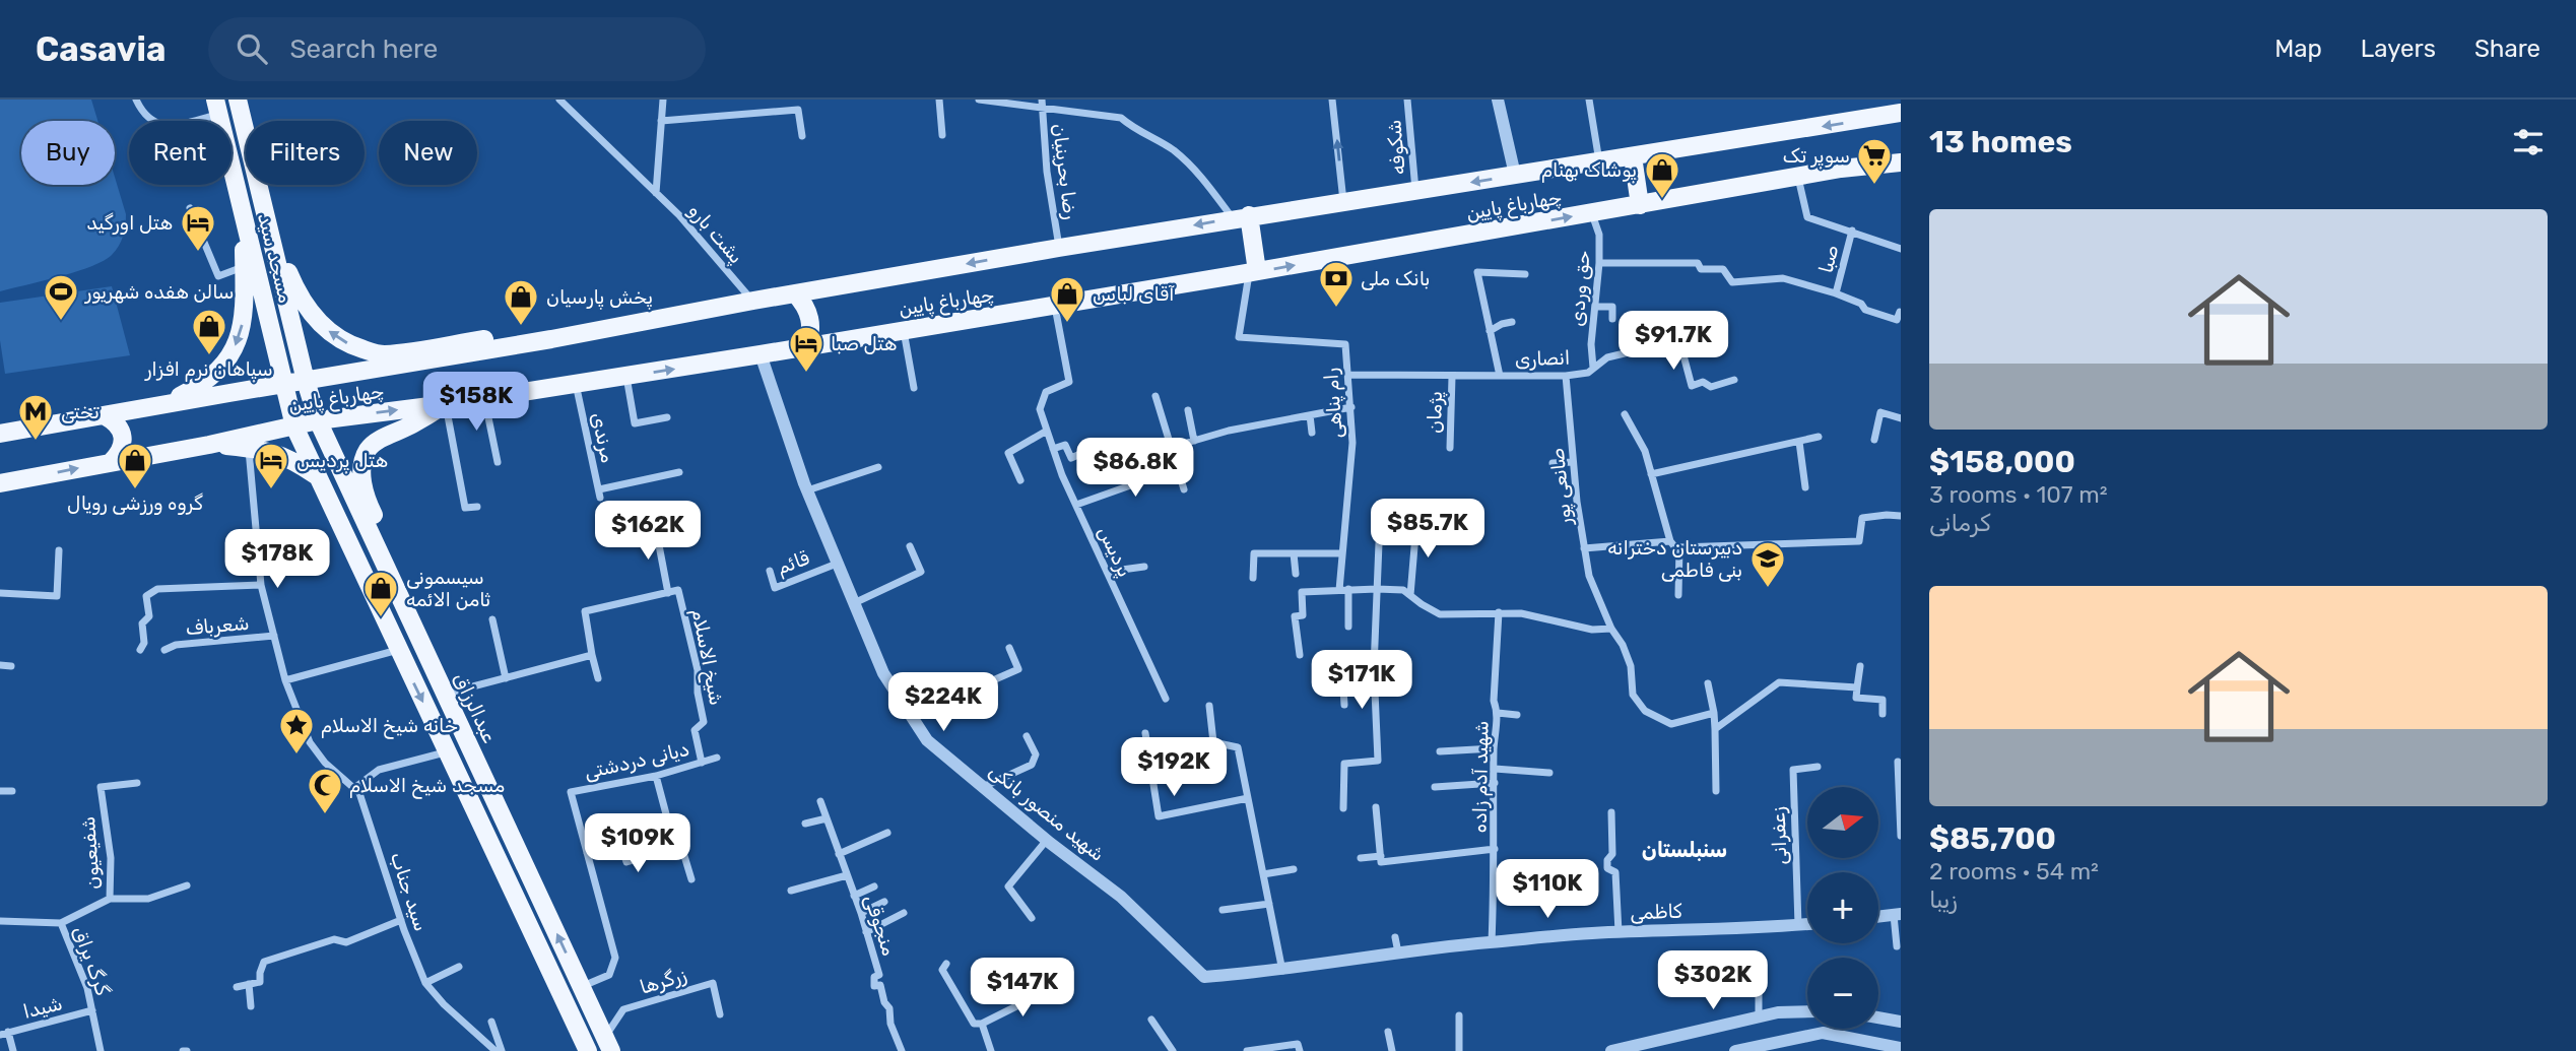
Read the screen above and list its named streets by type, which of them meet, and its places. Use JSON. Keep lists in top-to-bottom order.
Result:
{
  "streets": {
    "main road": ["چهارباغ پایین", "مسجد سید", "عبدالرزاق"],
    "street": [
      "شکوفه",
      "رضا بحرینیان",
      "پشت بارو",
      "صبا",
      "حق وردی",
      "انصاری",
      "رام پناهی",
      "پژمان",
      "مرندی",
      "صانعی پور",
      "پردیس",
      "قائم",
      "شعرباف",
      "شیخ الاسلام",
      "دیانی دردشتی",
      "شهید آدم زاده",
      "شهید منصور بانکی",
      "زعفرانی",
      "شفیعیون",
      "سید جناب",
      "کاظمی",
      "منجوقی",
      "گرگ یراق",
      "زرگرها",
      "شیدا"
    ]
  },
  "crossings": [
    ["شکوفه", "چهارباغ پایین"],
    ["رضا بحرینیان", "چهارباغ پایین"],
    ["چهارباغ پایین", "پشت بارو"],
    ["چهارباغ پایین", "مسجد سید"],
    ["چهارباغ پایین", "حق وردی"],
    ["چهارباغ پایین", "رام پناهی"],
    ["چهارباغ پایین", "مرندی"],
    ["چهارباغ پایین", "پردیس"],
    ["چهارباغ پایین", "عبدالرزاق"],
    ["چهارباغ پایین", "شهید منصور بانکی"],
    ["مسجد سید", "عبدالرزاق"],
    ["حق وردی", "انصاری"],
    ["انصاری", "رام پناهی"],
    ["انصاری", "پژمان"],
    ["انصاری", "صانعی پور"],
    ["قائم", "شهید منصور بانکی"],
    ["شیخ الاسلام", "دیانی دردشتی"],
    ["عبدالرزاق", "دیانی دردشتی"],
    ["عبدالرزاق", "زرگرها"],
    ["شهید آدم زاده", "کاظمی"],
    ["شهید منصور بانکی", "کاظمی"],
    ["زعفرانی", "کاظمی"],
    ["شفیعیون", "گرگ یراق"],
    ["گرگ یراق", "شیدا"]
  ],
  "districts": ["سنبلستان"],
  "places": {
    "supermarket": ["سوپر تک"],
    "shop": [
      "پوشاک بهنام",
      "آقای لباس",
      "پخش پارسیان",
      "سپاهان نرم افزار",
      "گروه ورزشی رویال",
      "سیسمونی ثامن الائمه"
    ],
    "hotel": ["هتل اورگید", "هتل صبا", "هتل پردیس"],
    "bank": ["بانک ملی"],
    "sports": ["سالن هفده شهریور"],
    "metro station": ["تختی"],
    "school or university": ["دبیرستان دخترانه بنی فاطمی"],
    "place": ["خانه شیخ الاسلام"],
    "mosque": ["مسجد شیخ الاسلام"]
  },
  "north": "right",
  "page": {
    "header": "Casavia",
    "search": "Search here",
    "nav": ["Map", "Layers", "Share"],
    "heading": "13 homes",
    "chip": [
      "Buy",
      "Rent",
      "Filters",
      "New"
    ],
    "list": [
      {
        "name": "$158,000",
        "note": "3 rooms · 107 m² · کرمانی"
      },
      {
        "name": "$85,700",
        "note": "2 rooms · 54 m² · زیبا"
      }
    ],
    "price": [
      "$91.7K",
      "$158K",
      "$86.8K",
      "$85.7K",
      "$162K",
      "$178K",
      "$171K",
      "$224K",
      "$192K",
      "$109K",
      "$110K",
      "$302K",
      "$147K"
    ],
    "map_buttons": ["+", "−"]
  }
}
